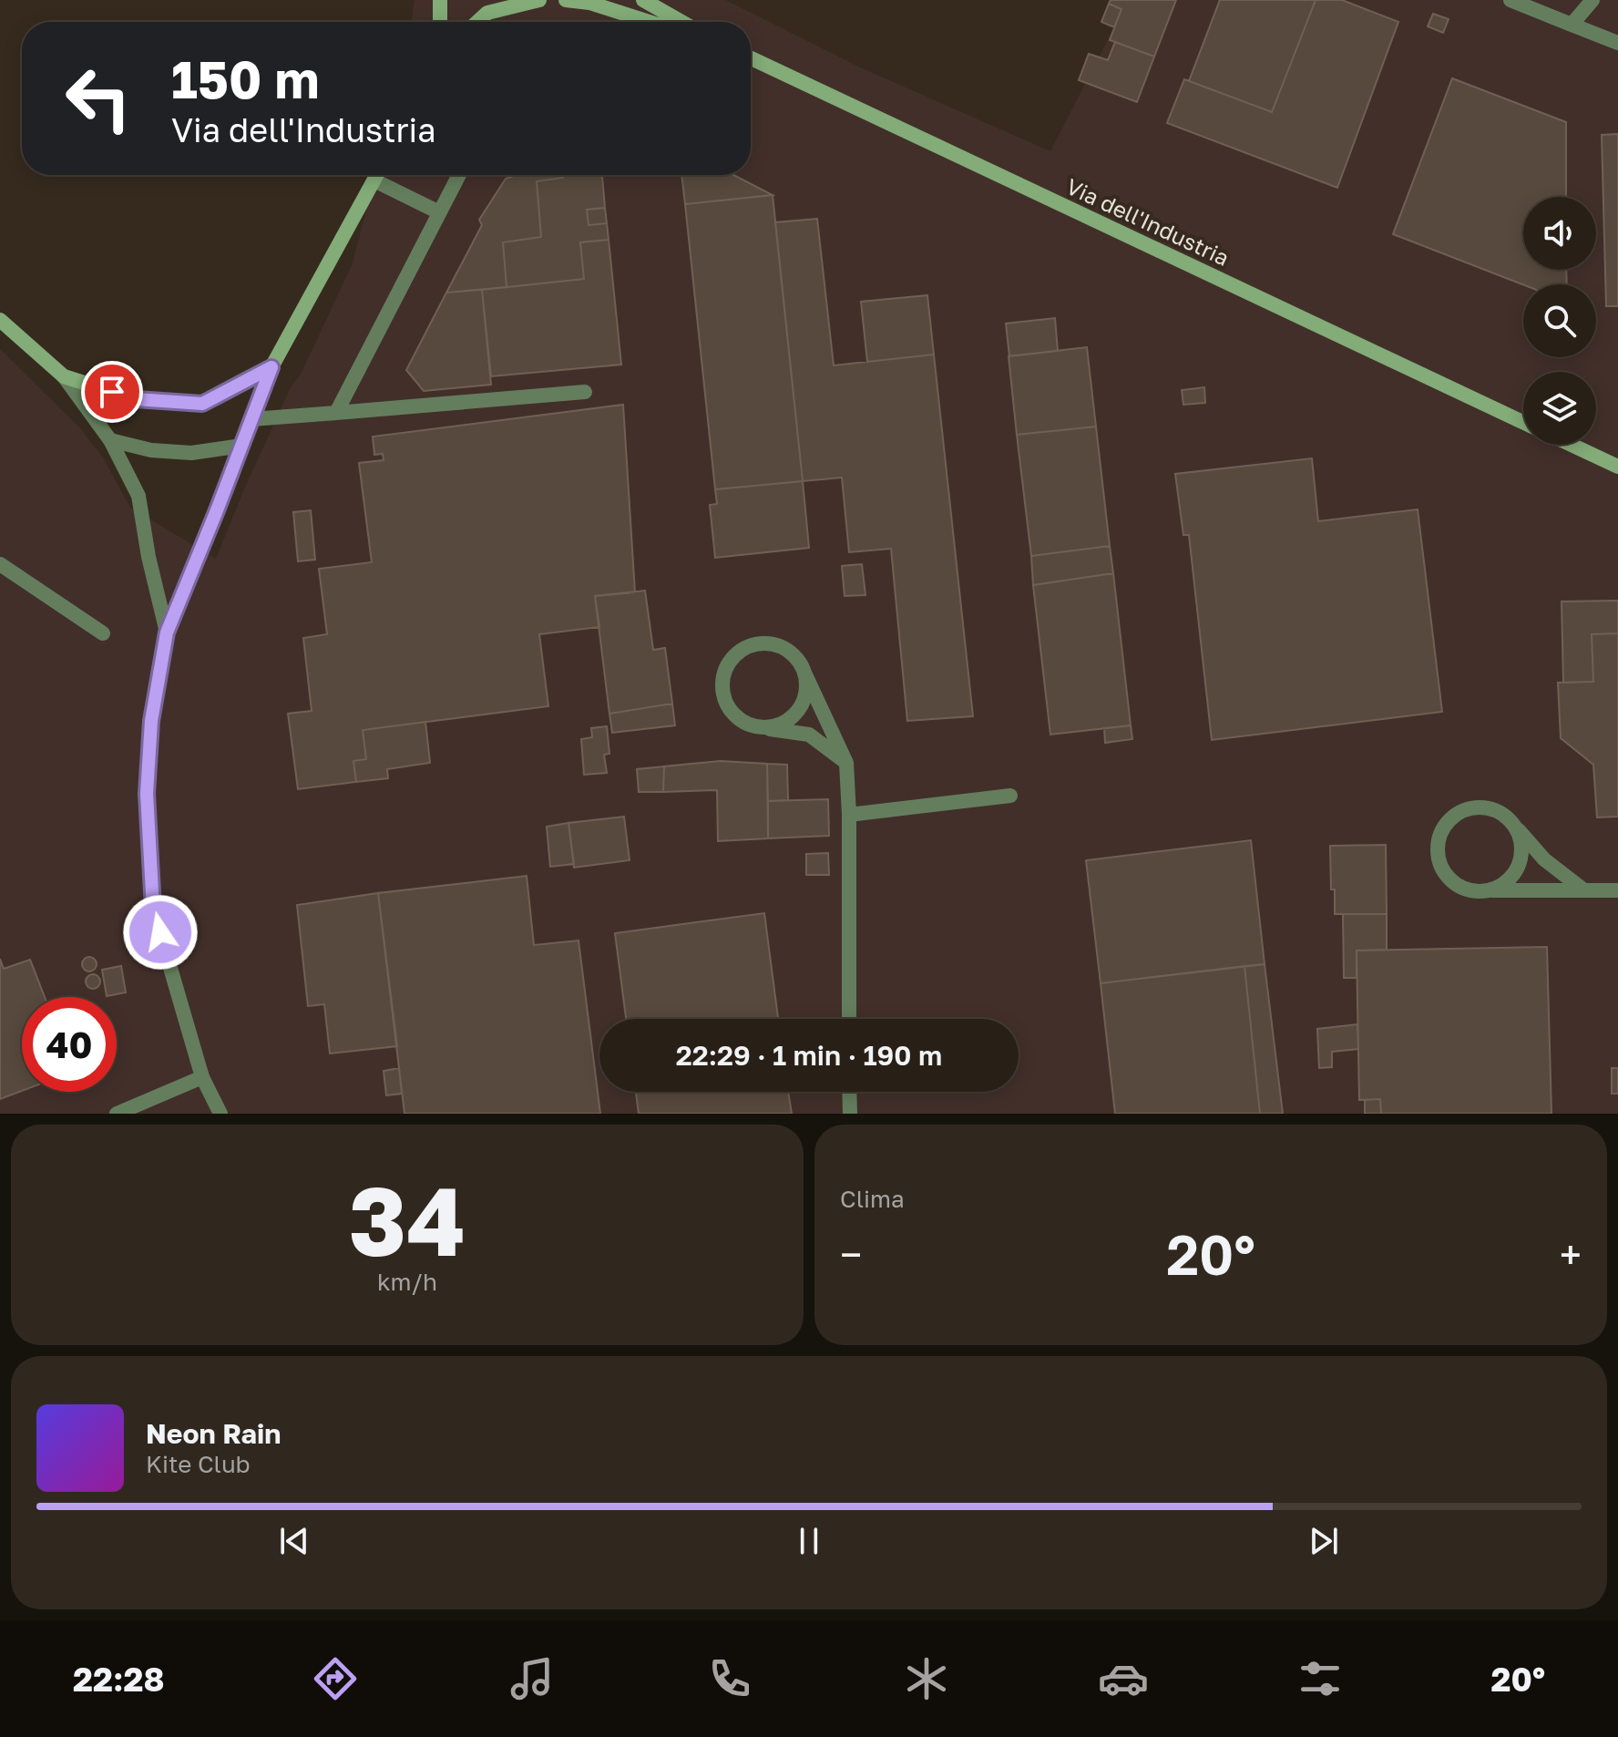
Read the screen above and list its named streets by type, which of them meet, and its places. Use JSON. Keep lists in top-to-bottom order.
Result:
{
  "streets": {
    "main road": ["Via dell'Industria"]
  },
  "page": {
    "turn": ["150 m", "Via dell'Industria"],
    "limit": "40",
    "trip": "22:29 · 1 min · 190 m",
    "tile": [
      ["34", "km/h"],
      "Clima"
    ],
    "heat": ["−", "20°", "+"],
    "song": ["Neon Rain", "Kite Club"],
    "tabs": ["22:28", "20°"]
  }
}
